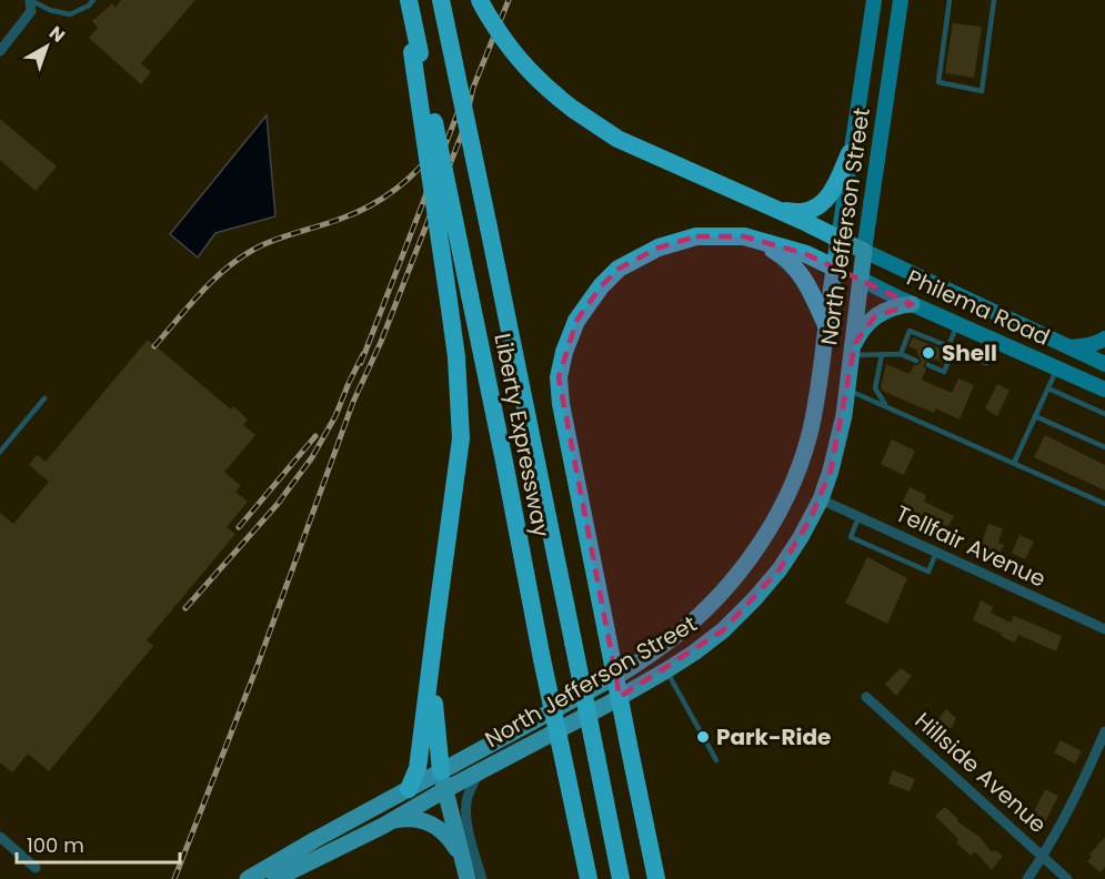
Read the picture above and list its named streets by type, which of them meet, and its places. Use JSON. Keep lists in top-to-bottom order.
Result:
{
  "streets": {
    "highway": ["Liberty Expressway"],
    "main road": ["North Jefferson Street", "Philema Road"],
    "street": ["Tellfair Avenue", "Hillside Avenue"]
  },
  "crossings": [
    ["North Jefferson Street", "Philema Road"],
    ["North Jefferson Street", "Tellfair Avenue"]
  ],
  "places": ["Shell", "Park-Ride"],
  "scale_bar": "100 m",
  "north": "top right"
}
